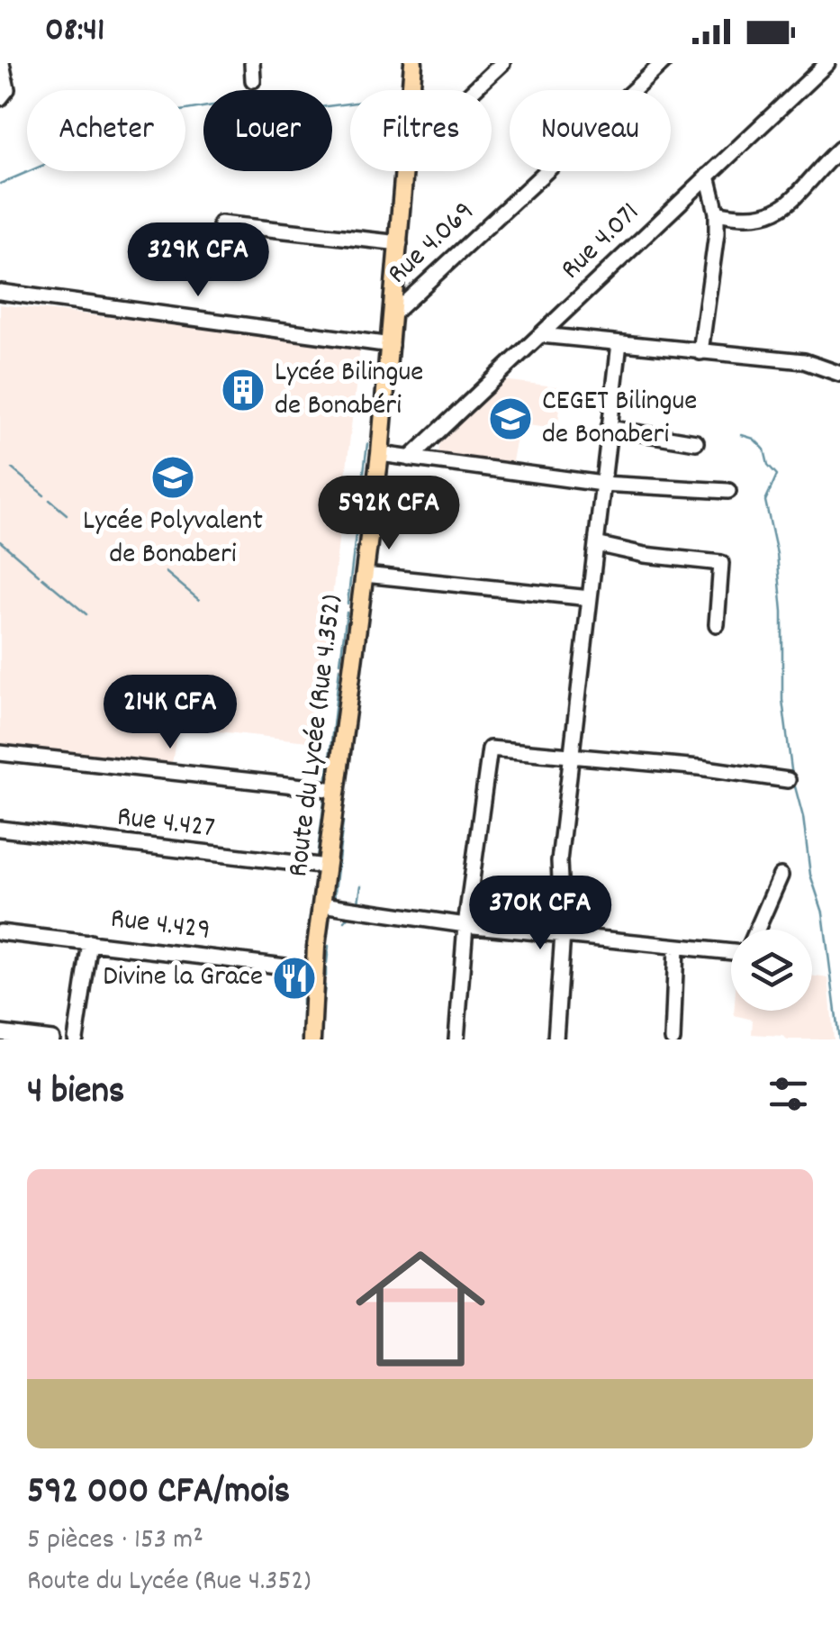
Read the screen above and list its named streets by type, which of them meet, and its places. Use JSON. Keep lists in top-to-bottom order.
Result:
{
  "streets": {
    "main road": ["Route du Lycée (Rue 4.352)"],
    "street": [
      "Rue 4.071",
      "Rue 4.069",
      "Rue 4.427",
      "Rue 4.429"
    ]
  },
  "crossings": [
    ["Rue 4.069", "Route du Lycée (Rue 4.352)"],
    ["Route du Lycée (Rue 4.352)", "Rue 4.427"],
    ["Route du Lycée (Rue 4.352)", "Rue 4.429"]
  ],
  "places": {
    "building": ["Lycée Bilingue de Bonabéri"],
    "school or university": ["CEGET Bilingue de Bonaberi", "Lycée Polyvalent de Bonaberi"],
    "restaurant": ["Divine la Grace"]
  },
  "page": {
    "status": "08:41",
    "chip": [
      "Acheter",
      "Louer",
      "Filtres",
      "Nouveau"
    ],
    "price": [
      "329K CFA",
      "592K CFA",
      "214K CFA",
      "370K CFA"
    ],
    "heading": "4 biens",
    "list": [
      {
        "name": "592 000 CFA/mois",
        "note": "5 pièces · 153 m² · Route du Lycée (Rue 4.352)"
      }
    ]
  }
}
